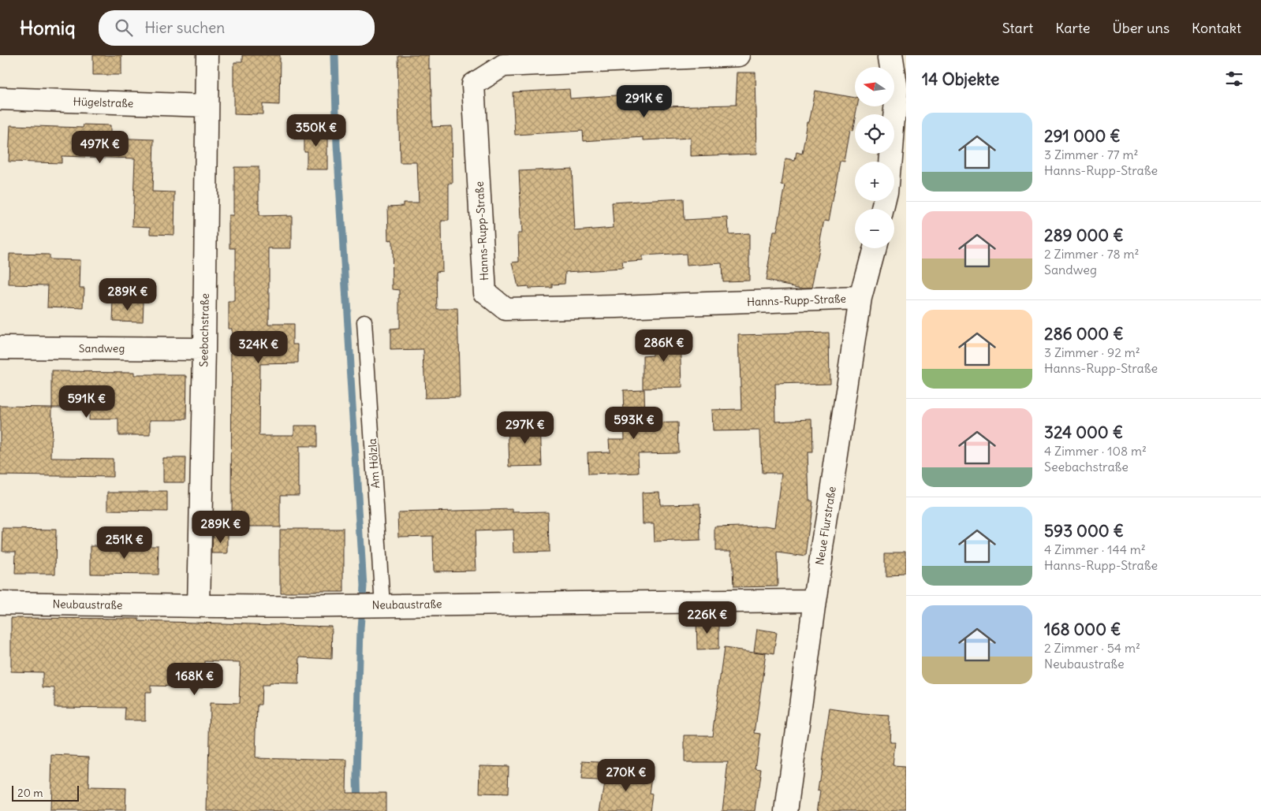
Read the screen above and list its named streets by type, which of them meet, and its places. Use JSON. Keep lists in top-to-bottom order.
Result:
{
  "streets": {
    "street": [
      "Hügelstraße",
      "Hanns-Rupp-Straße",
      "Seebachstraße",
      "Sandweg",
      "Neue Flurstraße",
      "Neubaustraße"
    ],
    "lane": ["Am Hölzla"]
  },
  "crossings": [
    ["Hügelstraße", "Seebachstraße"],
    ["Hanns-Rupp-Straße", "Neue Flurstraße"],
    ["Seebachstraße", "Sandweg"],
    ["Seebachstraße", "Neubaustraße"],
    ["Am Hölzla", "Neubaustraße"],
    ["Neue Flurstraße", "Neubaustraße"]
  ],
  "scale_bar": "20 m",
  "north": "left",
  "page": {
    "header": "Homiq",
    "search": "Hier suchen",
    "nav": [
      "Start",
      "Karte",
      "Über uns",
      "Kontakt"
    ],
    "heading": "14 Objekte",
    "map_buttons": ["+", "−"],
    "price": [
      "291K €",
      "350K €",
      "497K €",
      "289K €",
      "286K €",
      "324K €",
      "591K €",
      "593K €",
      "297K €",
      "289K €",
      "251K €",
      "226K €",
      "168K €",
      "270K €"
    ],
    "list": [
      {
        "name": "291 000 €",
        "note": "3 Zimmer · 77 m² · Hanns-Rupp-Straße"
      },
      {
        "name": "289 000 €",
        "note": "2 Zimmer · 78 m² · Sandweg"
      },
      {
        "name": "286 000 €",
        "note": "3 Zimmer · 92 m² · Hanns-Rupp-Straße"
      },
      {
        "name": "324 000 €",
        "note": "4 Zimmer · 108 m² · Seebachstraße"
      },
      {
        "name": "593 000 €",
        "note": "4 Zimmer · 144 m² · Hanns-Rupp-Straße"
      },
      {
        "name": "168 000 €",
        "note": "2 Zimmer · 54 m² · Neubaustraße"
      }
    ],
    "scale": "20 m"
  }
}
